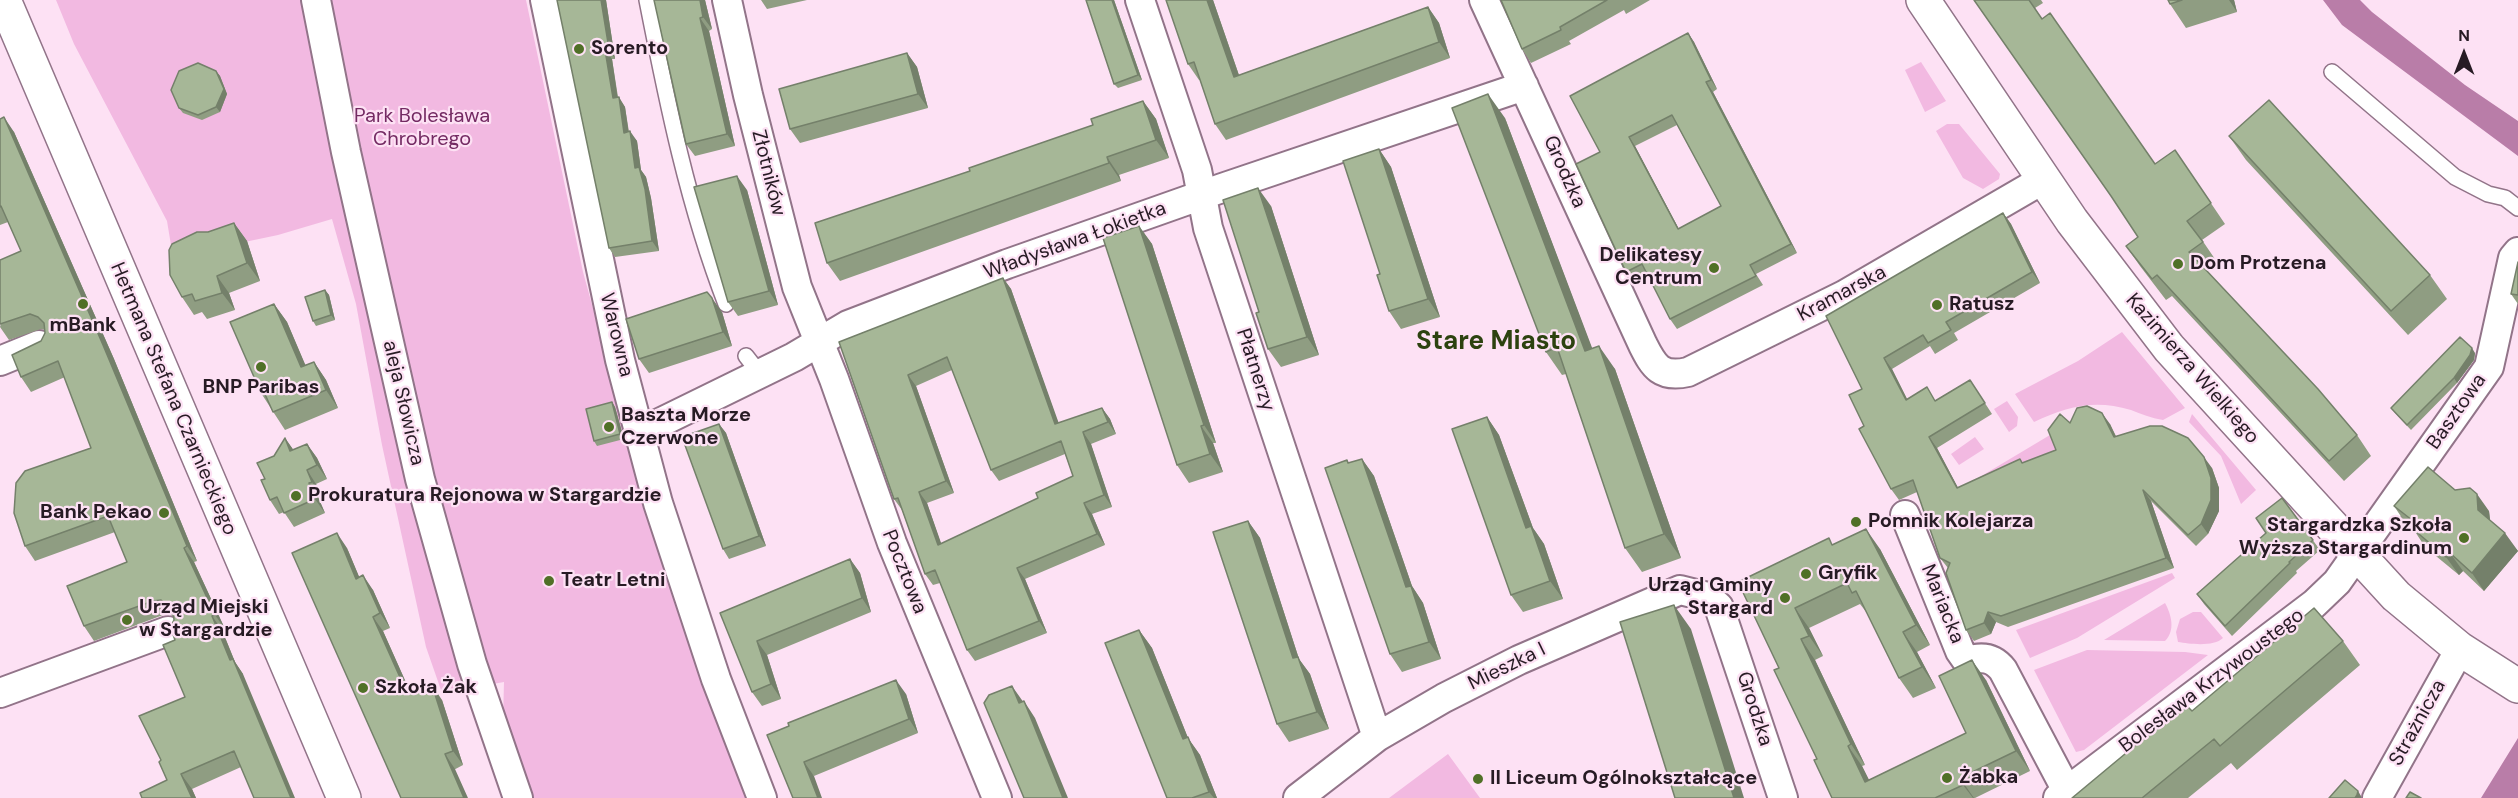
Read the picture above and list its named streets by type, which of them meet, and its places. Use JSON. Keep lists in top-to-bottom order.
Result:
{
  "streets": {
    "street": [
      "Grodzka",
      "Złotników",
      "Władysława Łokietka",
      "Kramarska",
      "Warowna",
      "Kazimierza Wielkiego",
      "Płatnerzy",
      "Hetmana Stefana Czarnieckiego",
      "aleja Słowicza",
      "Basztowa",
      "Pocztowa",
      "Mariacka",
      "Mieszka I",
      "Bolesława Krzywoustego",
      "Strażnicza"
    ]
  },
  "crossings": [
    ["Grodzka", "Władysława Łokietka"],
    ["Grodzka", "Kramarska"],
    ["Grodzka", "Mieszka I"],
    ["Złotników", "Władysława Łokietka"],
    ["Złotników", "Pocztowa"],
    ["Władysława Łokietka", "Warowna"],
    ["Władysława Łokietka", "Płatnerzy"],
    ["Władysława Łokietka", "Pocztowa"],
    ["Kramarska", "Kazimierza Wielkiego"],
    ["Kazimierza Wielkiego", "Basztowa"],
    ["Kazimierza Wielkiego", "Bolesława Krzywoustego"],
    ["Kazimierza Wielkiego", "Strażnicza"],
    ["Płatnerzy", "Mieszka I"],
    ["Basztowa", "Bolesława Krzywoustego"],
    ["Mariacka", "Bolesława Krzywoustego"]
  ],
  "districts": ["Stare Miasto"],
  "parks": ["Park Bolesława Chrobrego"],
  "places": [
    "Sorento",
    "Dom Protzena",
    "Delikatesy Centrum",
    "mBank",
    "Ratusz",
    "BNP Paribas",
    "Baszta Morze Czerwone",
    "Prokuratura Rejonowa w Stargardzie",
    "Bank Pekao",
    "Pomnik Kolejarza",
    "Stargardzka Szkoła Wyższa Stargardinum",
    "Gryfik",
    "Teatr Letni",
    "Urząd Gminy Stargard",
    "Urząd Miejski w Stargardzie",
    "Szkoła Żak",
    "Żabka",
    "II Liceum Ogólnokształcące"
  ],
  "north": "top"
}
